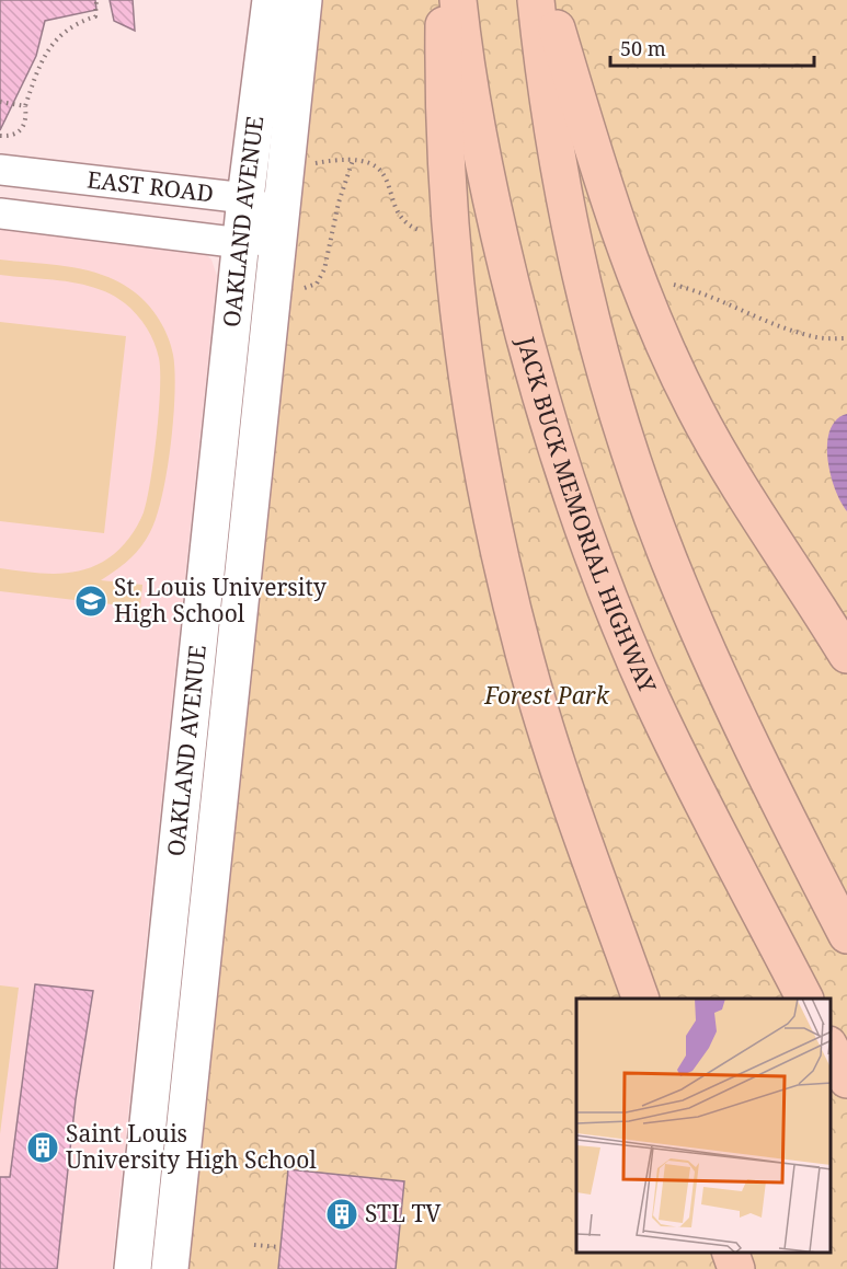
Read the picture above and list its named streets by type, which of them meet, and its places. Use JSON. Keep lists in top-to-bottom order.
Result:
{
  "streets": {
    "highway": ["JACK BUCK MEMORIAL HIGHWAY"],
    "street": ["EAST ROAD", "OAKLAND AVENUE"]
  },
  "crossings": [
    ["EAST ROAD", "OAKLAND AVENUE"]
  ],
  "parks": ["Forest Park"],
  "places": {
    "school or university": ["St. Louis University High School"],
    "building": ["Saint Louis University High School", "STL TV"]
  },
  "scale_bar": "50 m"
}
